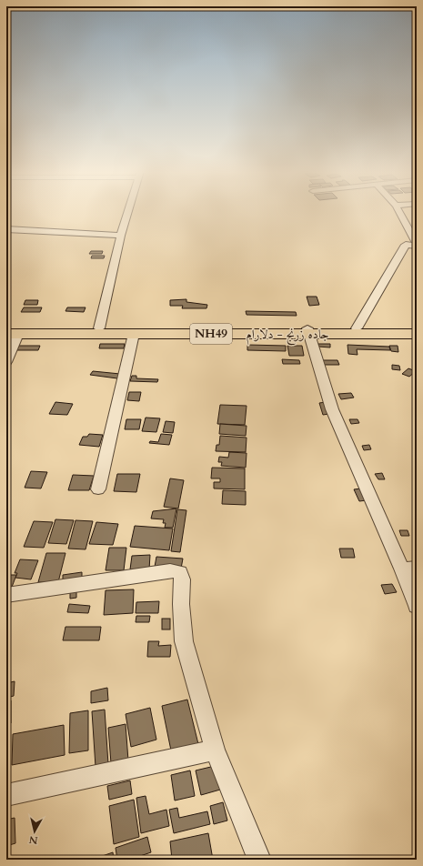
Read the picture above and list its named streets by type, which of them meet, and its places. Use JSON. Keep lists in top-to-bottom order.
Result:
{
  "streets": {
    "highway": ["NH49", "جاده زرنج - دلارام"]
  },
  "north": "bottom"
}
